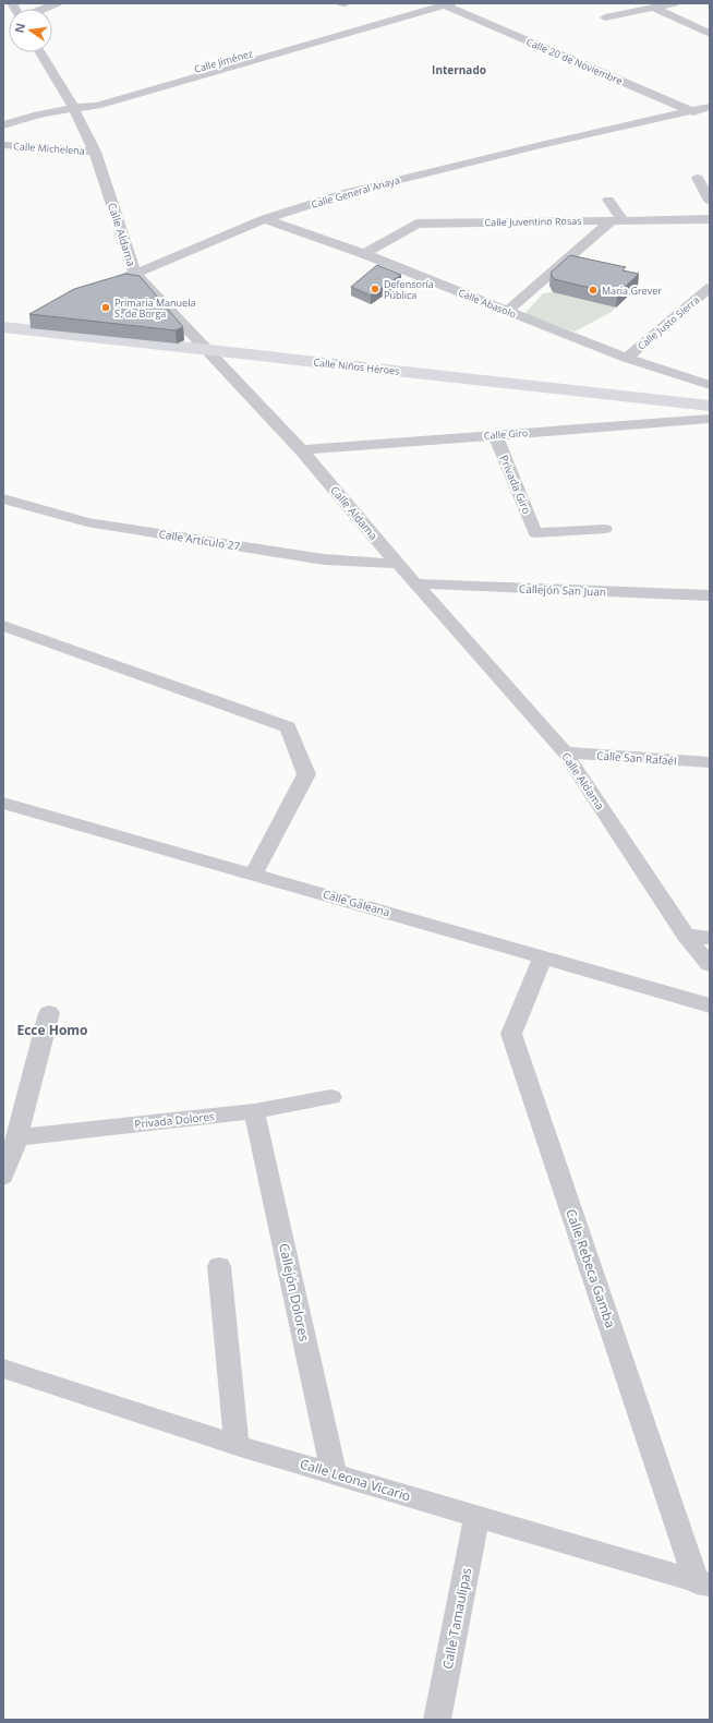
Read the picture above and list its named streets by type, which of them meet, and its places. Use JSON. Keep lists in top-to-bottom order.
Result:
{
  "streets": {
    "street": [
      "Calle Jiménez",
      "Calle 20 de Noviembre",
      "Calle Michelena",
      "Calle General Anaya",
      "Calle Juventino Rosas",
      "Calle Aldama",
      "Calle Abasolo",
      "Calle Justo Sierra",
      "Calle Niños Héroes",
      "Calle Giro",
      "Privada Giro",
      "Calle Artículo 27",
      "Callejón San Juan",
      "Calle San Rafaél",
      "Calle Galeana",
      "Privada Dolores",
      "Calle Rebeca Gamba",
      "Callejón Dolores",
      "Calle Leona Vicario",
      "Calle Tamaulipas"
    ]
  },
  "crossings": [
    ["Calle Jiménez", "Calle 20 de Noviembre"],
    ["Calle Jiménez", "Calle Aldama"],
    ["Calle 20 de Noviembre", "Calle General Anaya"],
    ["Calle Michelena", "Calle Aldama"],
    ["Calle General Anaya", "Calle Aldama"],
    ["Calle General Anaya", "Calle Abasolo"],
    ["Calle Juventino Rosas", "Calle Abasolo"],
    ["Calle Aldama", "Calle Niños Héroes"],
    ["Calle Aldama", "Calle Giro"],
    ["Calle Aldama", "Calle Artículo 27"],
    ["Calle Aldama", "Callejón San Juan"],
    ["Calle Aldama", "Calle San Rafaél"],
    ["Calle Abasolo", "Calle Justo Sierra"],
    ["Calle Niños Héroes", "Calle Giro"],
    ["Calle Giro", "Privada Giro"],
    ["Calle Galeana", "Calle Rebeca Gamba"],
    ["Privada Dolores", "Callejón Dolores"],
    ["Calle Rebeca Gamba", "Calle Leona Vicario"],
    ["Callejón Dolores", "Calle Leona Vicario"],
    ["Calle Leona Vicario", "Calle Tamaulipas"]
  ],
  "districts": ["Internado", "Ecce Homo"],
  "places": ["Defensoría Pública", "Maria Grever", "Primaria Manuela S. de Borga"],
  "north": "left"
}
